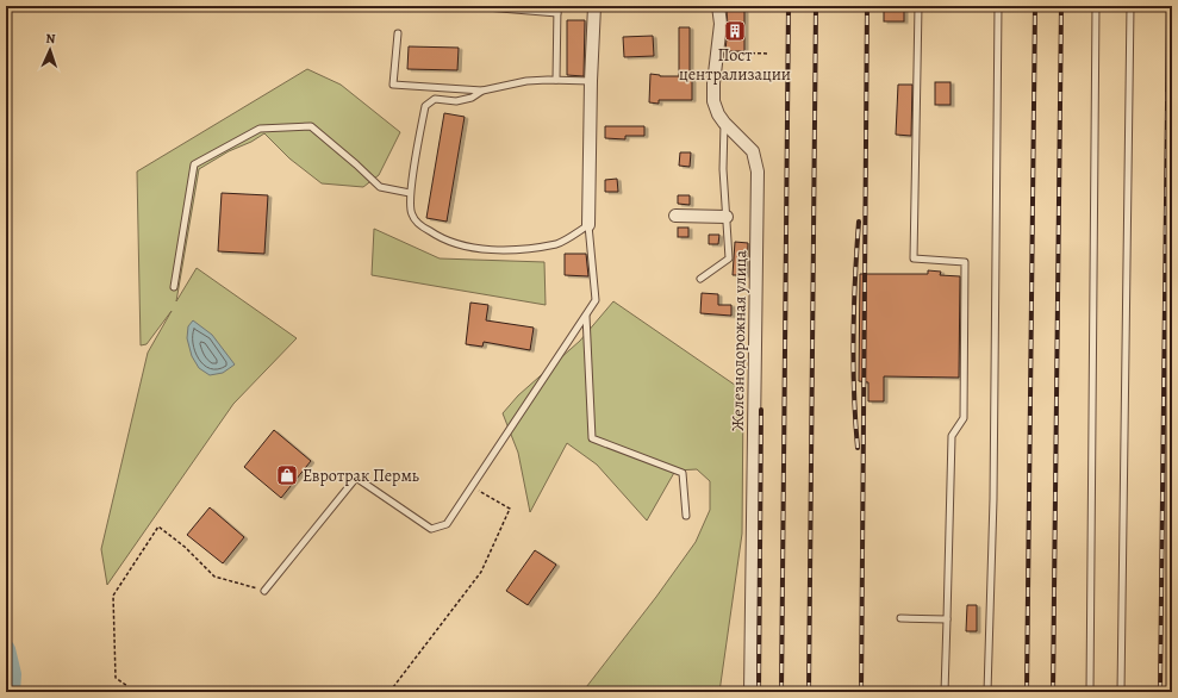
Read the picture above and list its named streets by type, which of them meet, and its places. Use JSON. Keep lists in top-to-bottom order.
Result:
{
  "streets": {
    "street": ["Железнодорожная улица"]
  },
  "places": {
    "building": ["Пост централизации"],
    "shop": ["Евротрак Пермь"]
  },
  "north": "top"
}
